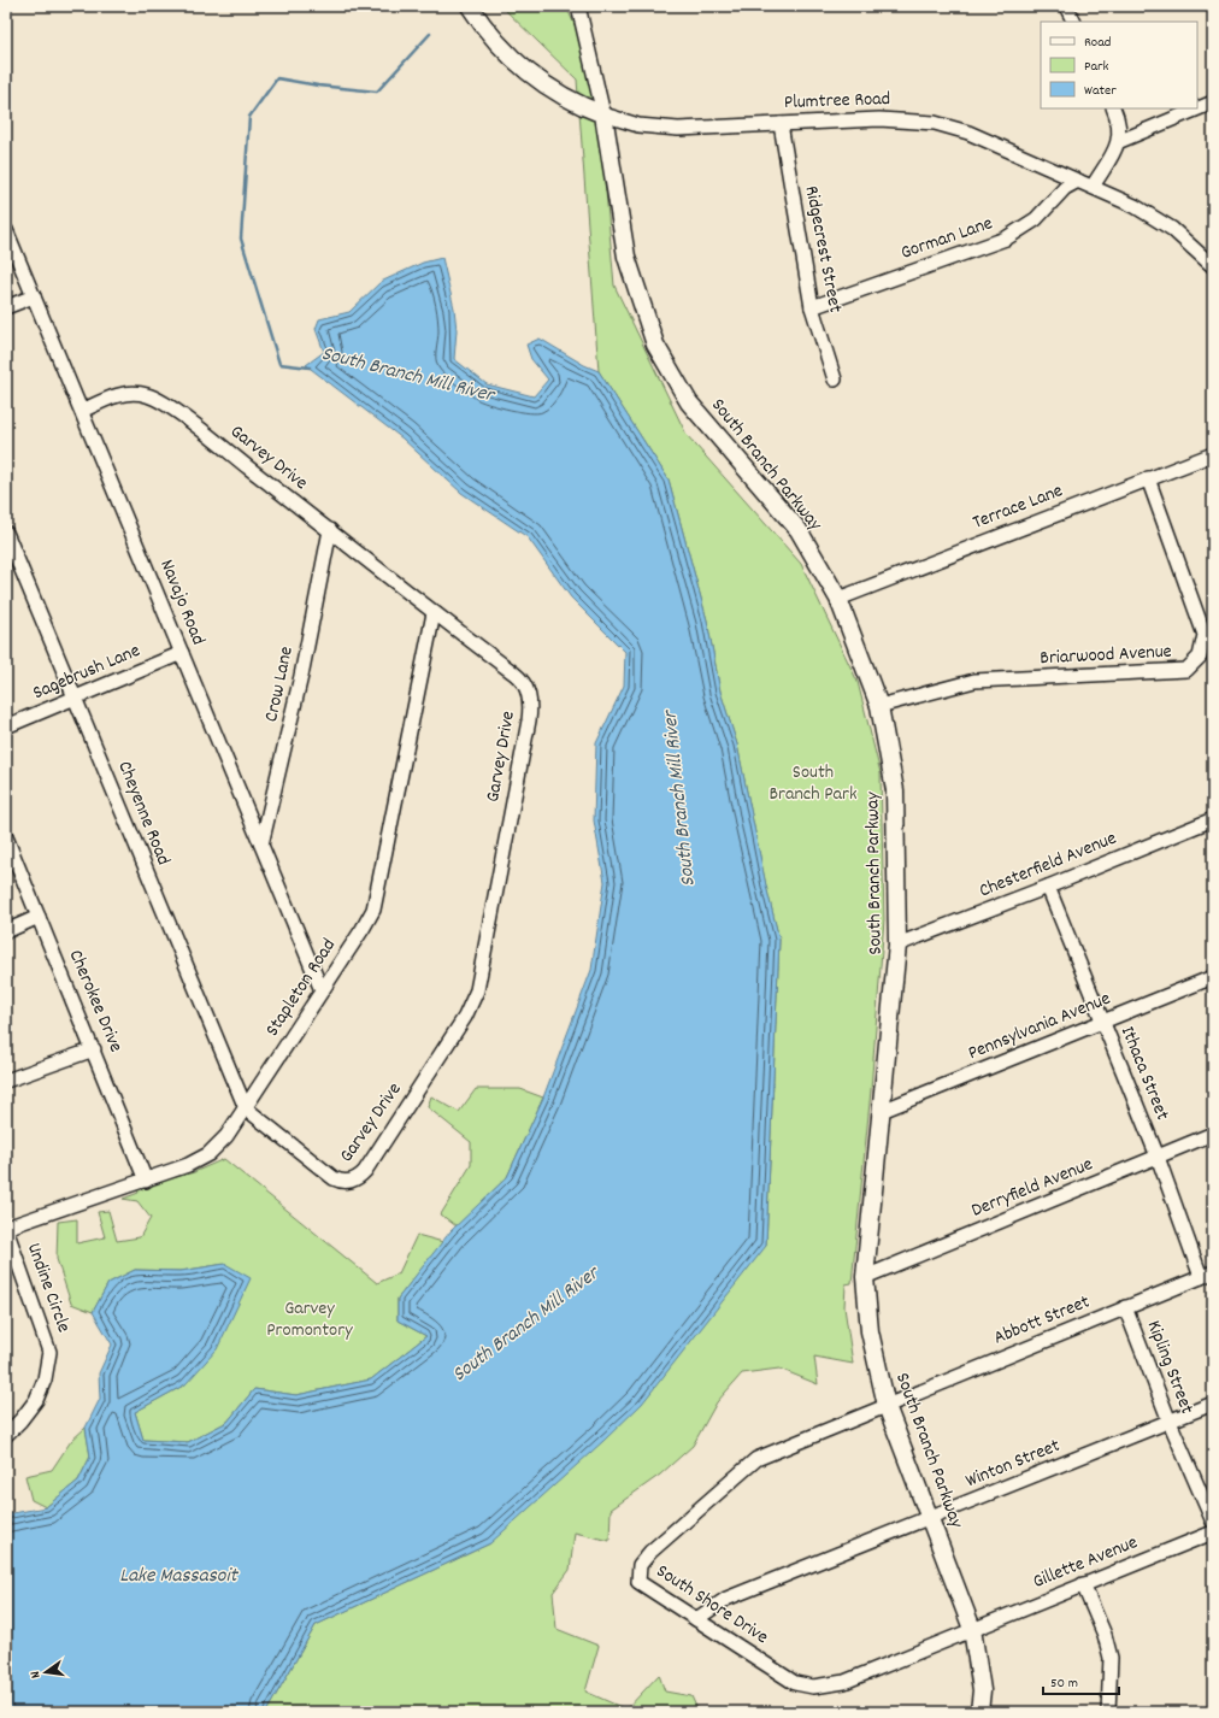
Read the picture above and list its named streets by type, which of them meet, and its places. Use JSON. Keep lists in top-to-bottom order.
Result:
{
  "streets": {
    "main road": ["Plumtree Road", "South Branch Parkway"],
    "street": [
      "Gorman Lane",
      "Ridgecrest Street",
      "Garvey Drive",
      "Terrace Lane",
      "Navajo Road",
      "Briarwood Avenue",
      "Sagebrush Lane",
      "Crow Lane",
      "Cheyenne Road",
      "Chesterfield Avenue",
      "Stapleton Road",
      "Cherokee Drive",
      "Pennsylvania Avenue",
      "Ithaca Street",
      "Derryfield Avenue",
      "Undine Circle",
      "Abbott Street",
      "Kipling Street",
      "Winton Street",
      "Gillette Avenue",
      "South Shore Drive"
    ]
  },
  "crossings": [
    ["Plumtree Road", "Gorman Lane"],
    ["Plumtree Road", "Ridgecrest Street"],
    ["Plumtree Road", "South Branch Parkway"],
    ["Gorman Lane", "Ridgecrest Street"],
    ["Garvey Drive", "Navajo Road"],
    ["Garvey Drive", "Crow Lane"],
    ["Garvey Drive", "Cheyenne Road"],
    ["Garvey Drive", "Stapleton Road"],
    ["South Branch Parkway", "Terrace Lane"],
    ["South Branch Parkway", "Briarwood Avenue"],
    ["South Branch Parkway", "Chesterfield Avenue"],
    ["South Branch Parkway", "Pennsylvania Avenue"],
    ["South Branch Parkway", "Derryfield Avenue"],
    ["South Branch Parkway", "Abbott Street"],
    ["South Branch Parkway", "Winton Street"],
    ["South Branch Parkway", "Gillette Avenue"],
    ["South Branch Parkway", "South Shore Drive"],
    ["Terrace Lane", "Briarwood Avenue"],
    ["Navajo Road", "Sagebrush Lane"],
    ["Navajo Road", "Crow Lane"],
    ["Navajo Road", "Stapleton Road"],
    ["Sagebrush Lane", "Cheyenne Road"],
    ["Cheyenne Road", "Stapleton Road"],
    ["Chesterfield Avenue", "Ithaca Street"],
    ["Stapleton Road", "Cherokee Drive"],
    ["Stapleton Road", "Undine Circle"],
    ["Pennsylvania Avenue", "Ithaca Street"],
    ["Ithaca Street", "Derryfield Avenue"],
    ["Ithaca Street", "Abbott Street"],
    ["Abbott Street", "Kipling Street"],
    ["Abbott Street", "South Shore Drive"],
    ["Kipling Street", "Winton Street"],
    ["Winton Street", "South Shore Drive"],
    ["Gillette Avenue", "South Shore Drive"]
  ],
  "water": ["South Branch Mill River", "Lake Massasoit"],
  "parks": ["South Branch Park", "Garvey Promontory"],
  "legend": ["Road", "Park", "Water"],
  "scale_bar": "50 m",
  "north": "left"
}
